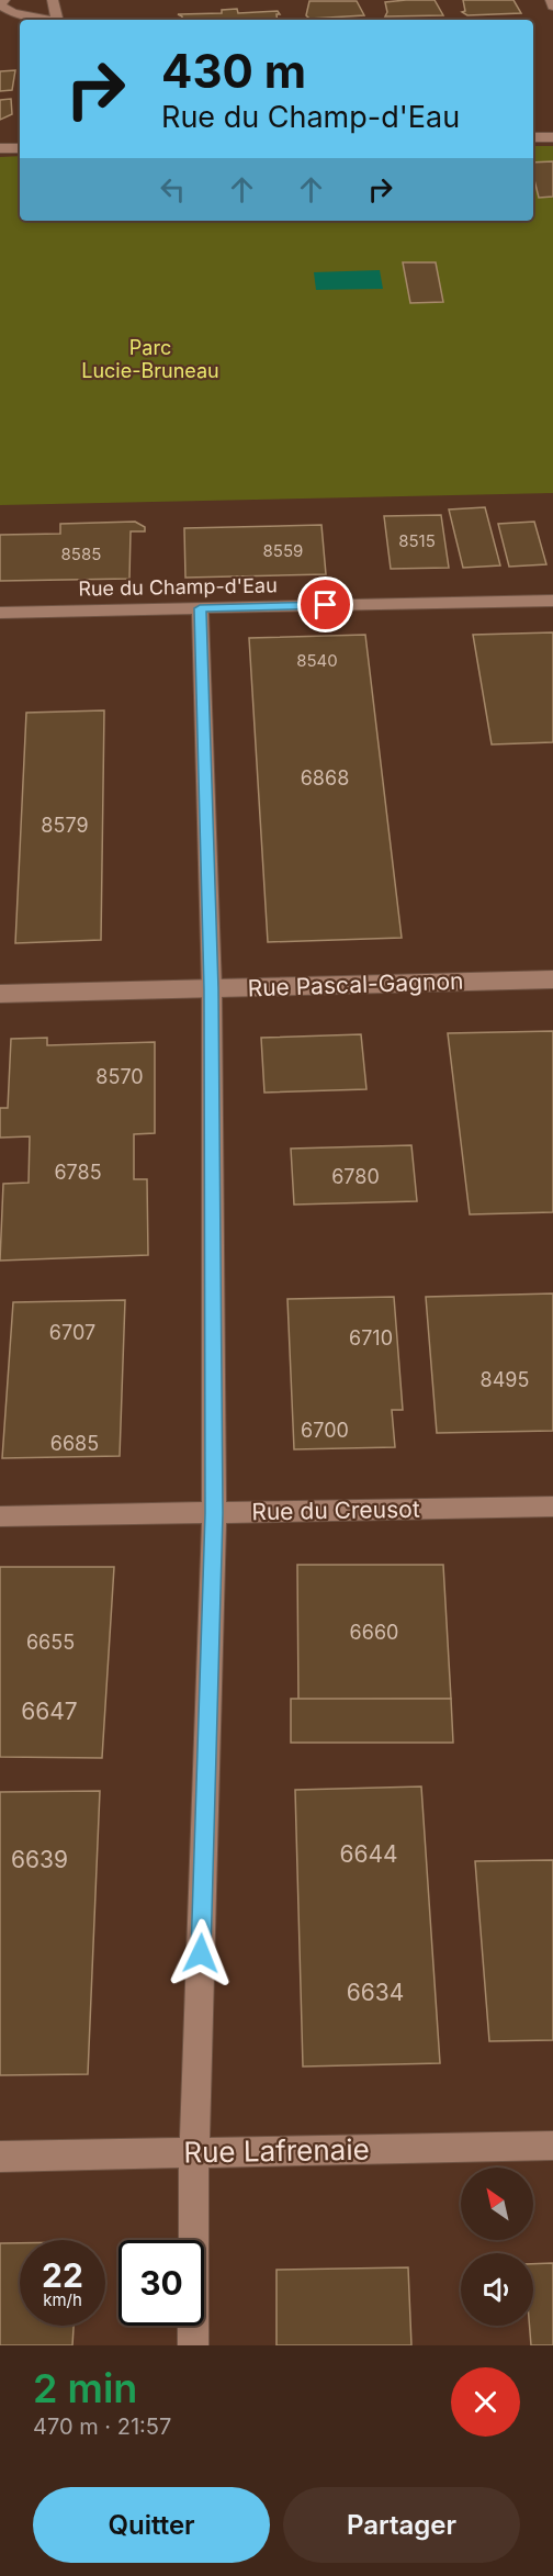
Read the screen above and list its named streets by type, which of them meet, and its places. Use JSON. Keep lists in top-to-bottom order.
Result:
{
  "streets": {
    "street": [
      "Rue du Champ-d'Eau",
      "Rue Pascal-Gagnon",
      "Rue du Creusot",
      "Rue Lafrenaie"
    ]
  },
  "parks": ["Parc Lucie-Bruneau"],
  "house_numbers": [
    "8515",
    "8559",
    "8585",
    "8540",
    "6868",
    "8579",
    "8570",
    "6785",
    "6780",
    "6707",
    "6710",
    "8495",
    "6700",
    "6685",
    "6660",
    "6655",
    "6647",
    "6644",
    "6639",
    "6634"
  ],
  "north": "top left",
  "page": {
    "turn": ["430 m", "Rue du Champ-d'Eau"],
    "speed": "22 km/h",
    "limit": "30",
    "heading": ["2 min", "470 m · 21:57"],
    "buttons": ["Quitter", "Partager"]
  }
}
